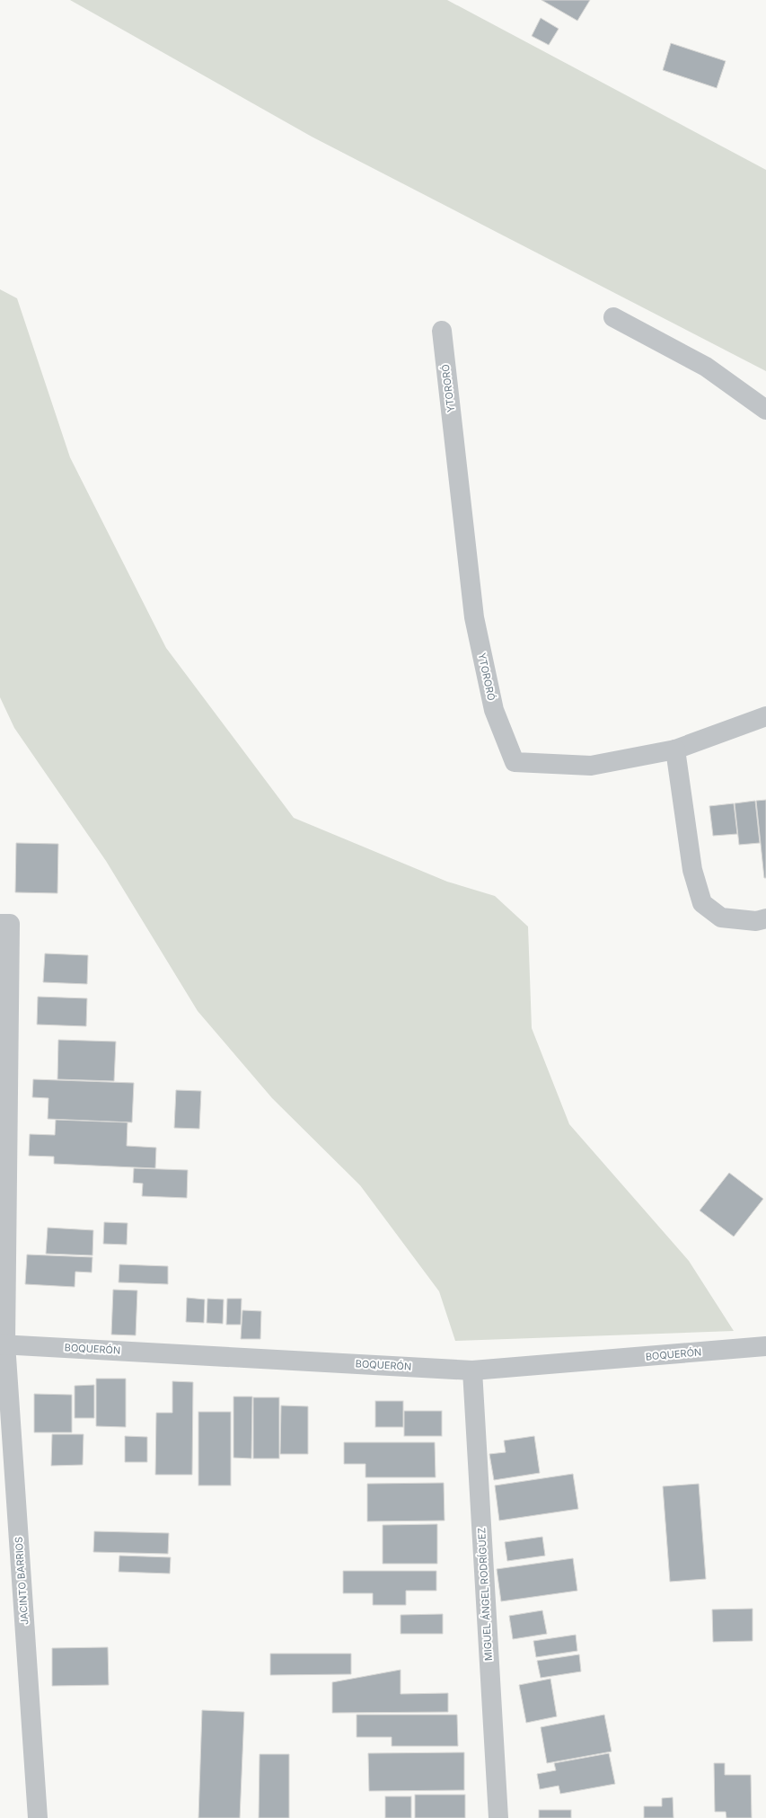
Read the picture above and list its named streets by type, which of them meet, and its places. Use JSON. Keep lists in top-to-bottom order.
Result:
{
  "streets": {
    "street": [
      "YTORORÓ",
      "BOQUERÓN",
      "JACINTO BARRIOS",
      "MIGUEL ÁNGEL RODRÍGUEZ"
    ]
  },
  "crossings": [
    ["BOQUERÓN", "JACINTO BARRIOS"],
    ["BOQUERÓN", "MIGUEL ÁNGEL RODRÍGUEZ"]
  ]
}
